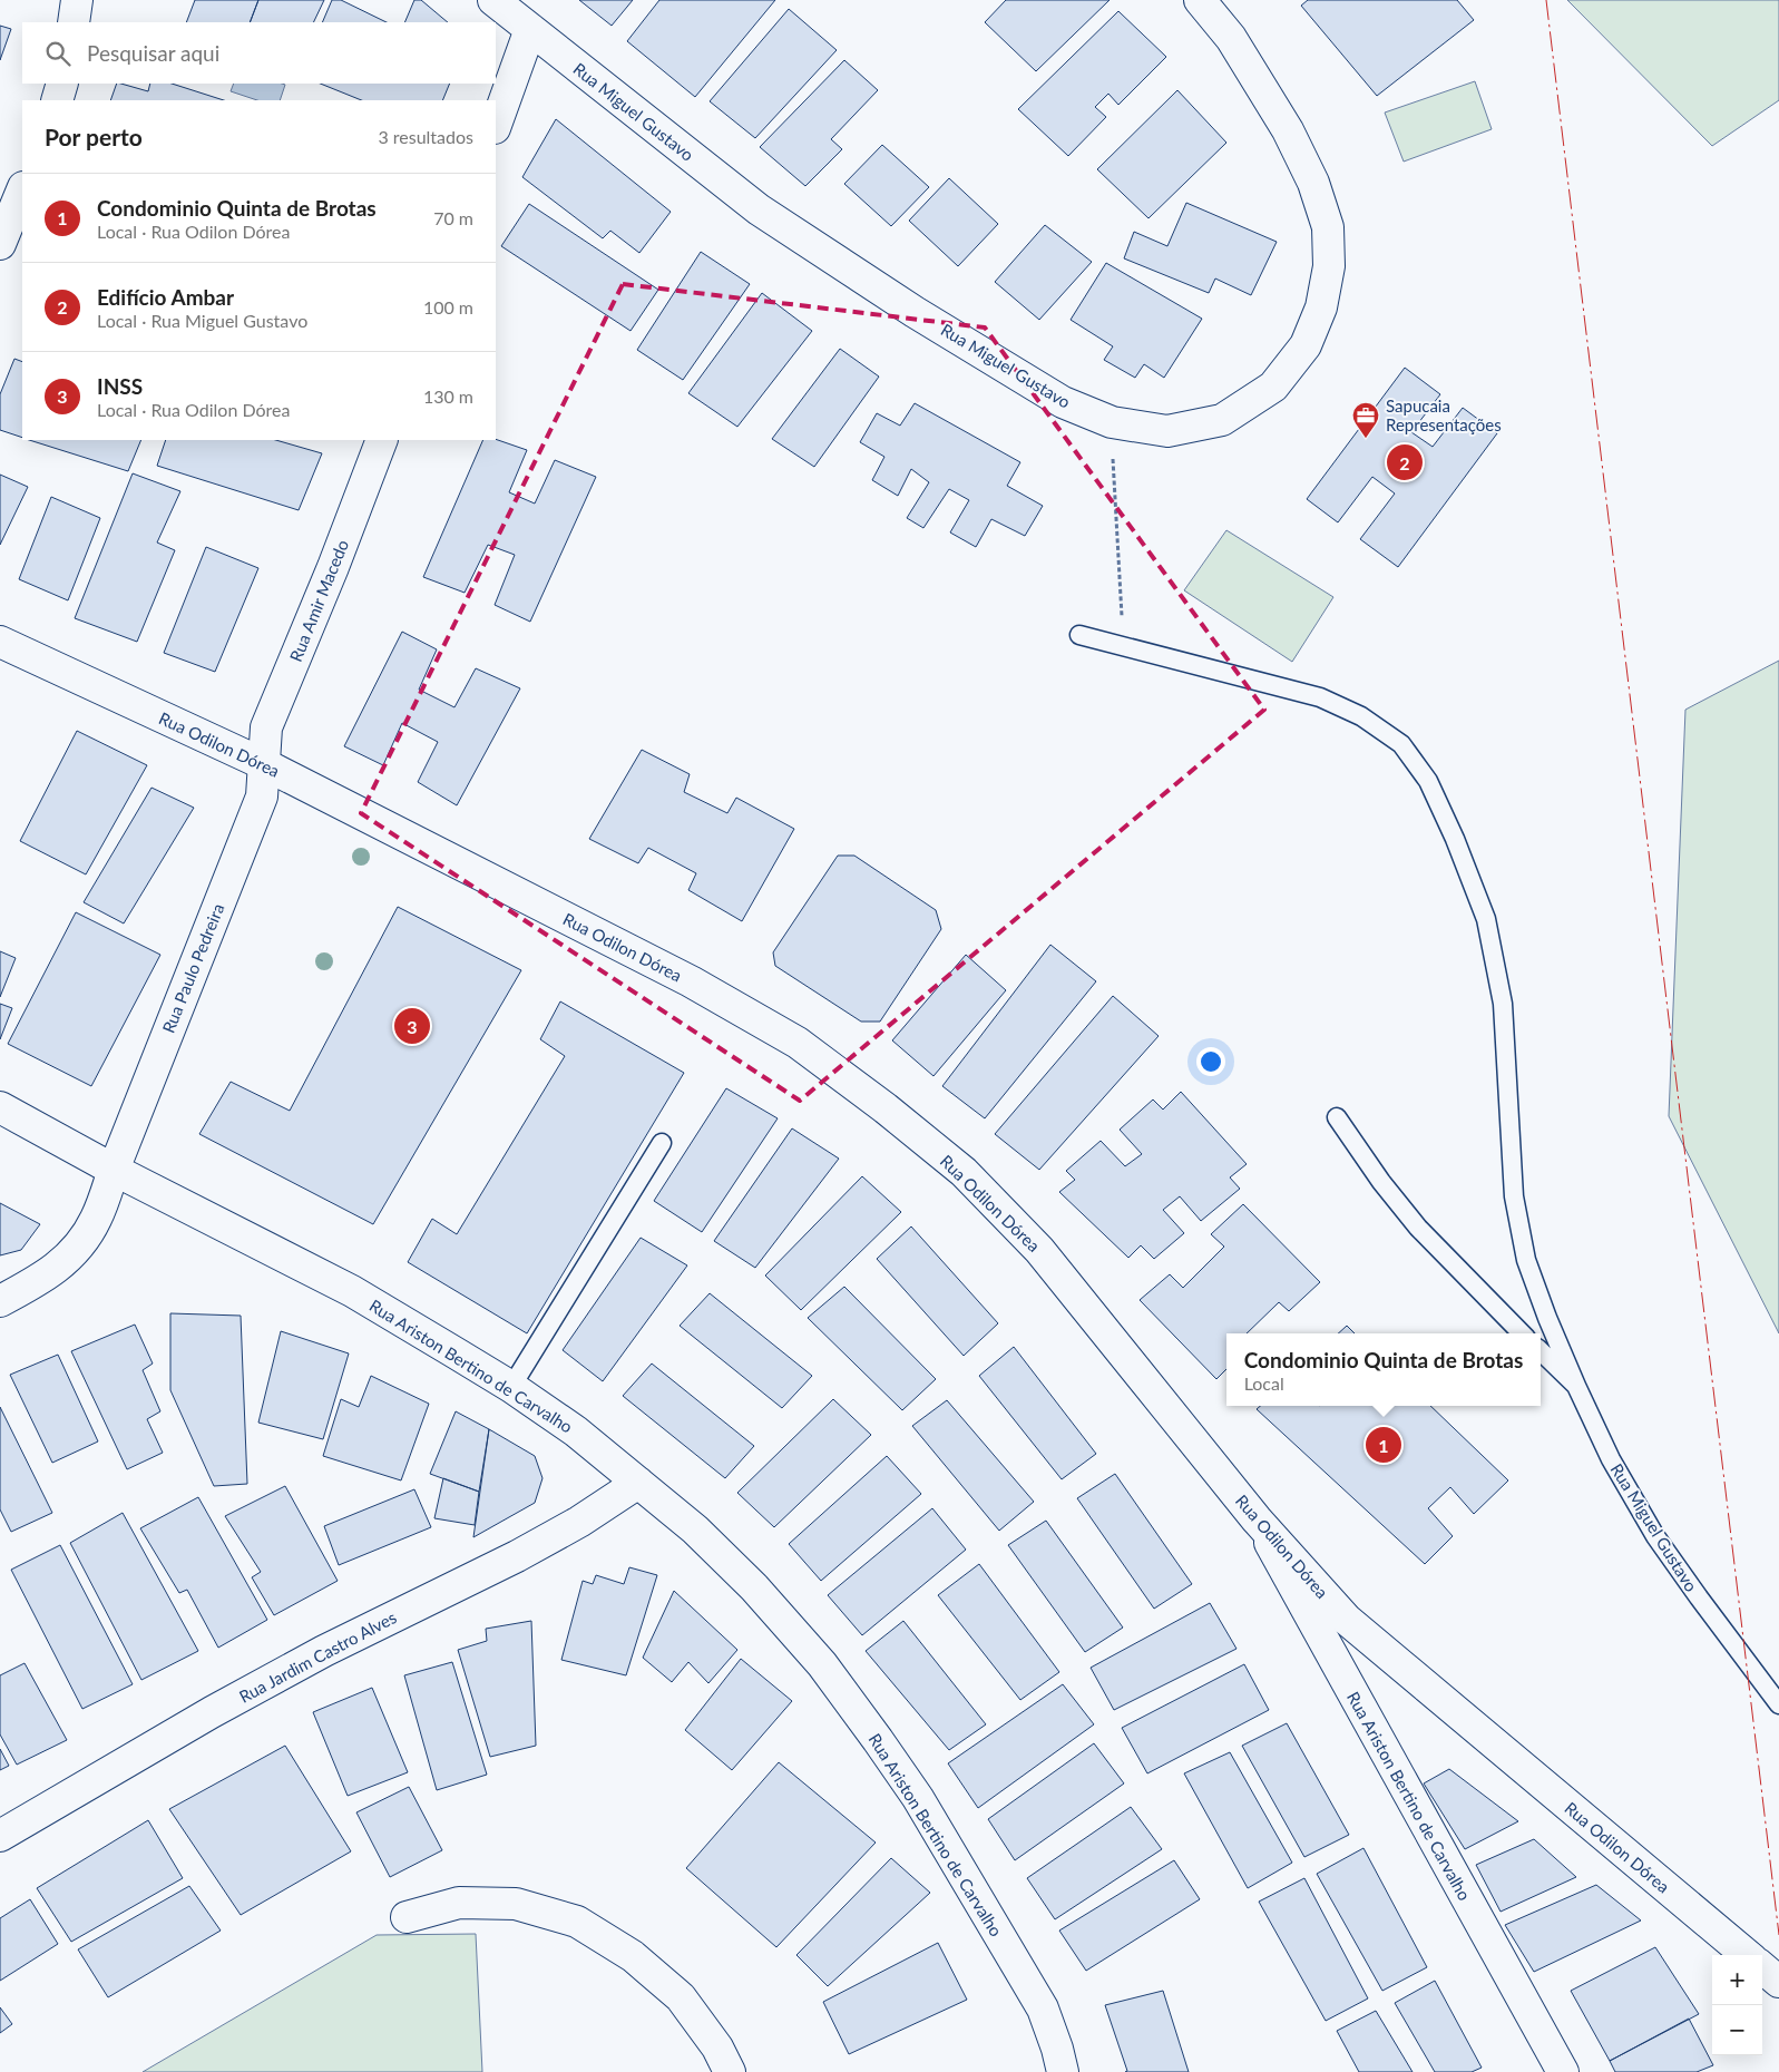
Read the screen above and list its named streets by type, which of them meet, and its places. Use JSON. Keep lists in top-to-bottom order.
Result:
{
  "streets": {
    "street": [
      "Rua Miguel Gustavo",
      "Rua Amir Macedo",
      "Rua Odilon Dórea",
      "Rua Paulo Pedreira",
      "Rua Ariston Bertino de Carvalho",
      "Rua Jardim Castro Alves"
    ]
  },
  "crossings": [
    ["Rua Amir Macedo", "Rua Odilon Dórea"],
    ["Rua Amir Macedo", "Rua Paulo Pedreira"],
    ["Rua Odilon Dórea", "Rua Paulo Pedreira"],
    ["Rua Odilon Dórea", "Rua Ariston Bertino de Carvalho"],
    ["Rua Paulo Pedreira", "Rua Ariston Bertino de Carvalho"],
    ["Rua Ariston Bertino de Carvalho", "Rua Jardim Castro Alves"]
  ],
  "places": {
    "office": ["Sapucaia Representações"]
  },
  "page": {
    "search": "Pesquisar aqui",
    "heading": ["Por perto", "3 resultados"],
    "list": [
      {
        "mark": "1",
        "name": "Condominio Quinta de Brotas",
        "note": "Local · Rua Odilon Dórea",
        "value": "70 m"
      },
      {
        "mark": "2",
        "name": "Edifício Ambar",
        "note": "Local · Rua Miguel Gustavo",
        "value": "100 m"
      },
      {
        "mark": "3",
        "name": "INSS",
        "note": "Local · Rua Odilon Dórea",
        "value": "130 m"
      }
    ],
    "pins": ["2", "3", "1"],
    "popup": ["Condominio Quinta de Brotas", "Local"],
    "map_buttons": ["+", "−"]
  }
}
